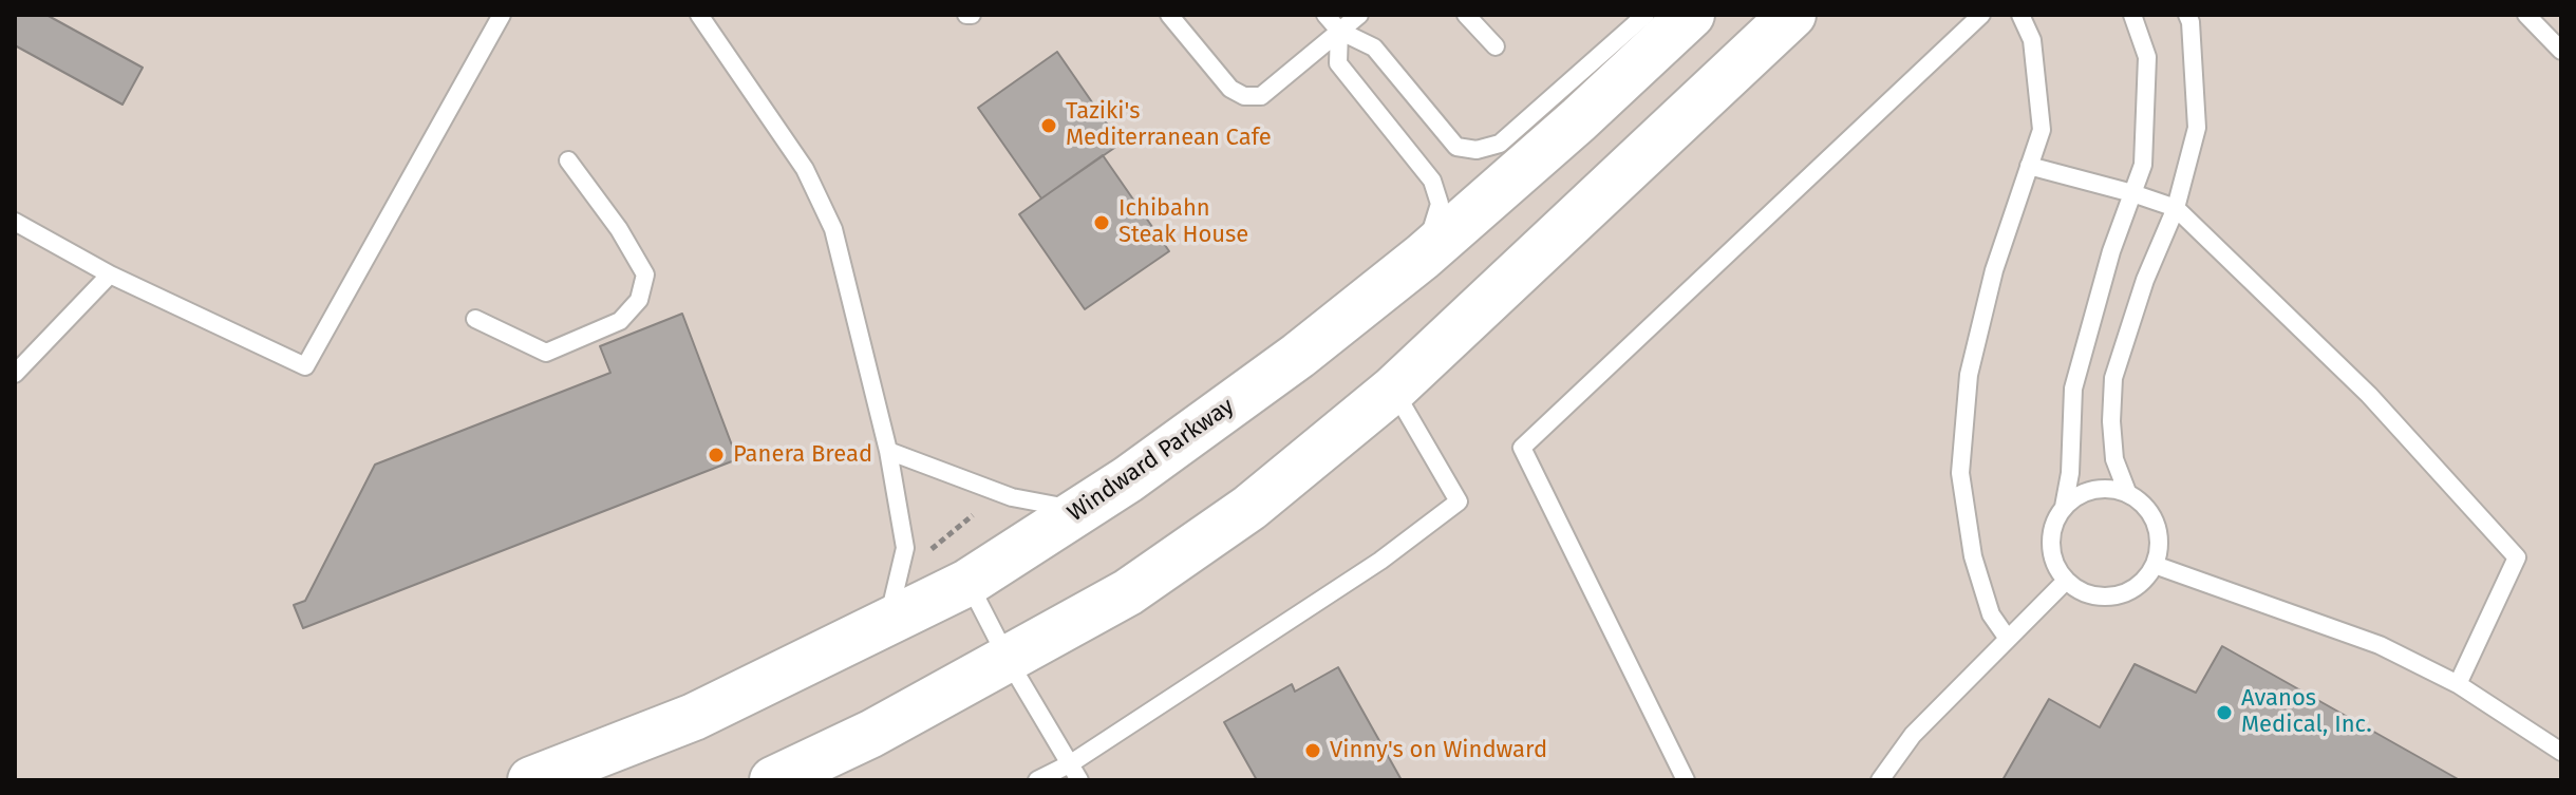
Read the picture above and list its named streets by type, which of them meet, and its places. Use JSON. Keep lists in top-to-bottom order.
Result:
{
  "streets": {
    "main road": ["Windward Parkway"]
  },
  "places": [
    "Taziki's Mediterranean Cafe",
    "Ichibahn Steak House",
    "Panera Bread",
    "Avanos Medical, Inc.",
    "Vinny's on Windward"
  ]
}
